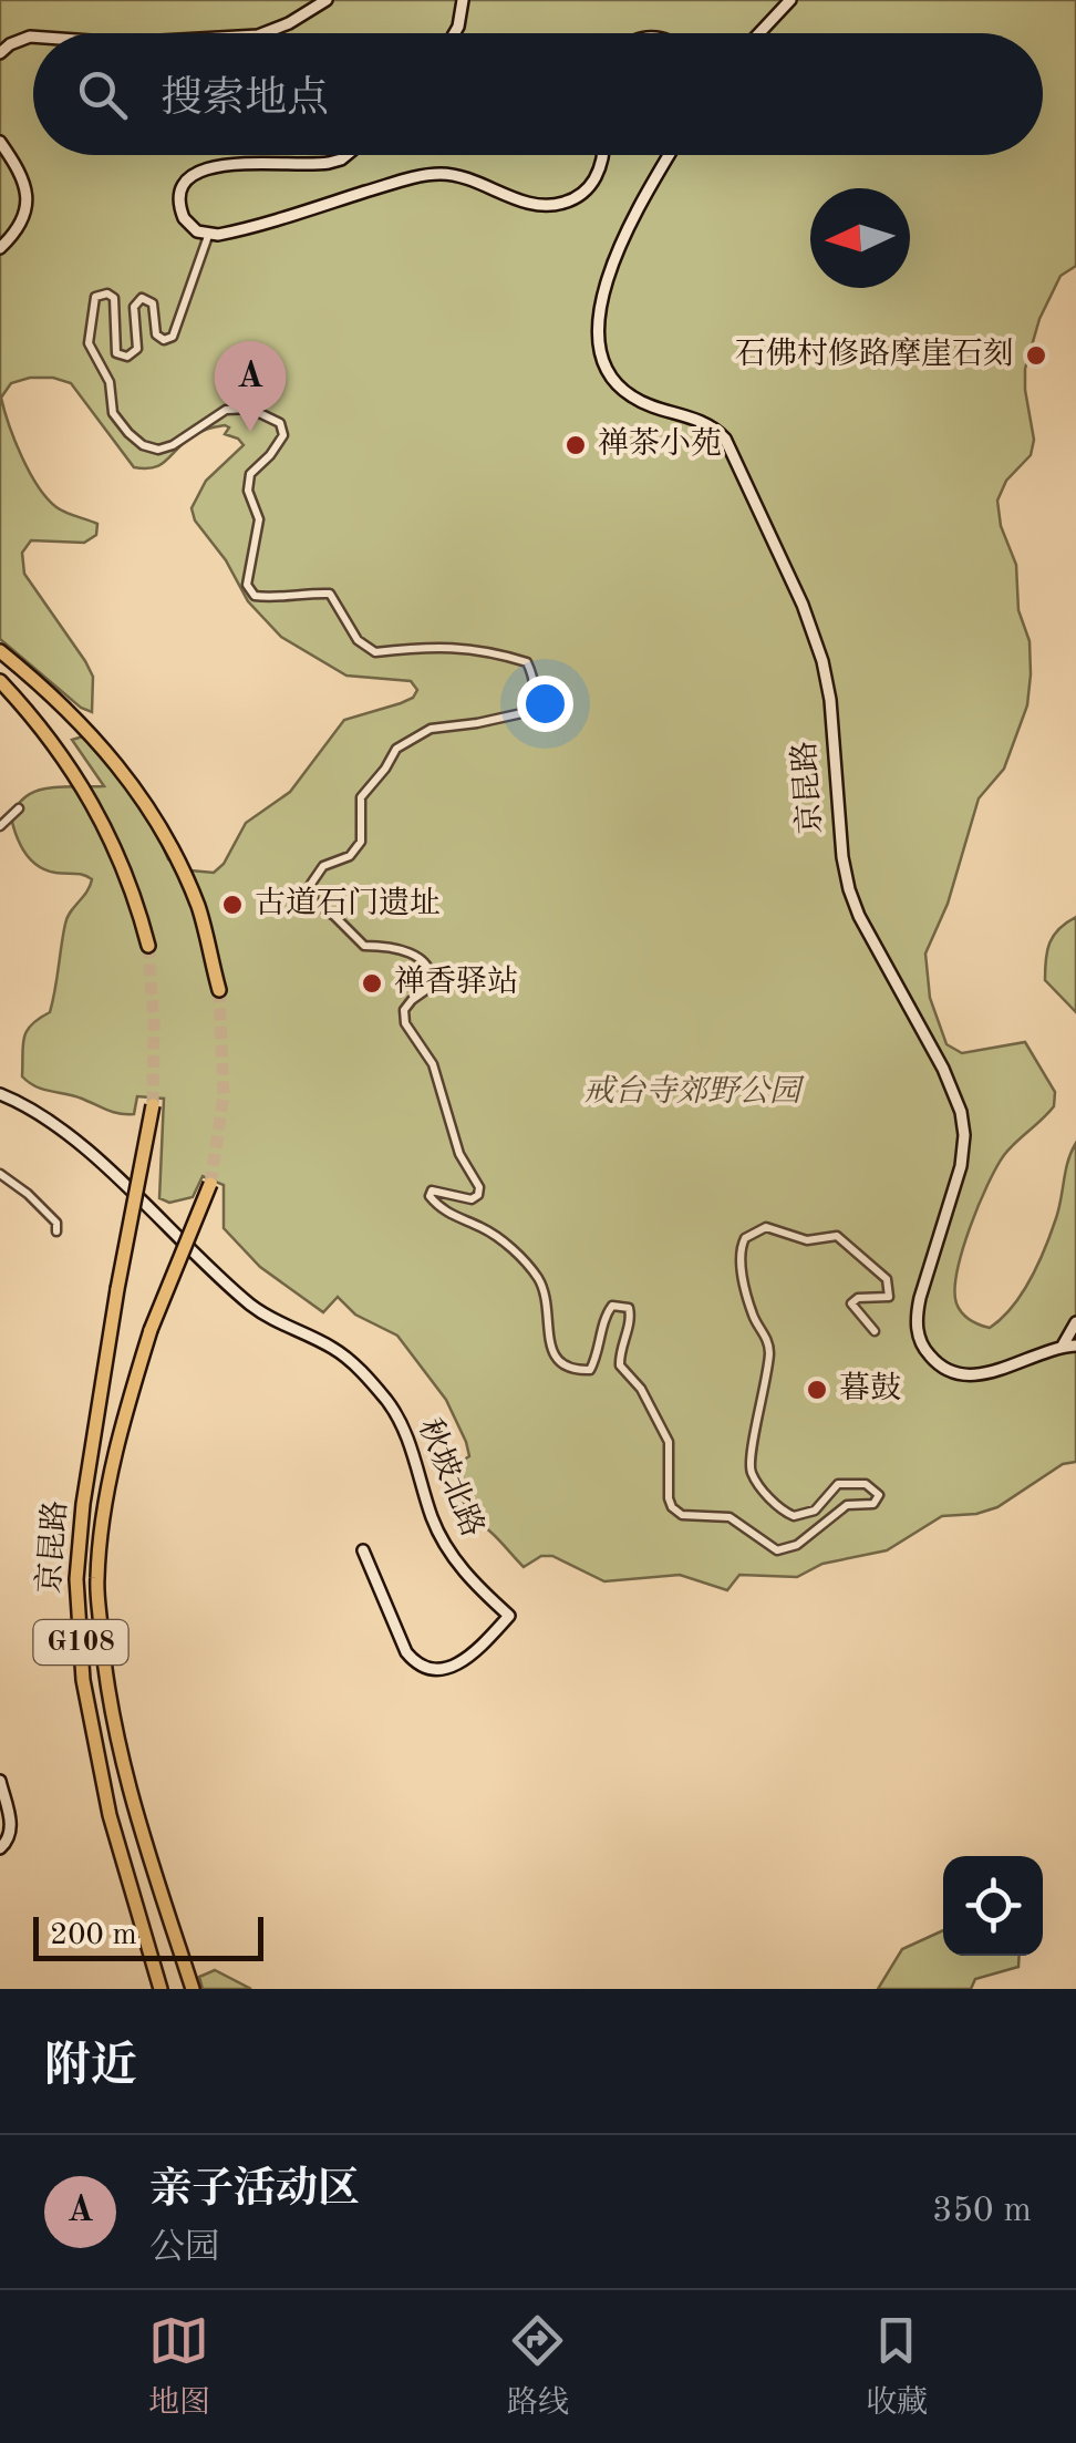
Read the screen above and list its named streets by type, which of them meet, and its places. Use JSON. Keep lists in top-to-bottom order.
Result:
{
  "streets": {
    "highway": ["京昆路", "G108"],
    "main road": ["秋坡北路"]
  },
  "parks": ["戒台寺郊野公园"],
  "places": [
    "石佛村修路摩崖石刻",
    "禅茶小苑",
    "古道石门遗址",
    "禅香驿站",
    "暮鼓"
  ],
  "scale_bar": "200 m",
  "north": "left",
  "page": {
    "search": "搜索地点",
    "pins": "A",
    "scale": "200 m",
    "heading": "附近",
    "list": [
      {
        "mark": "A",
        "name": "亲子活动区",
        "note": "公园",
        "value": "350 m"
      }
    ],
    "nav": ["地图", "路线", "收藏"]
  }
}
